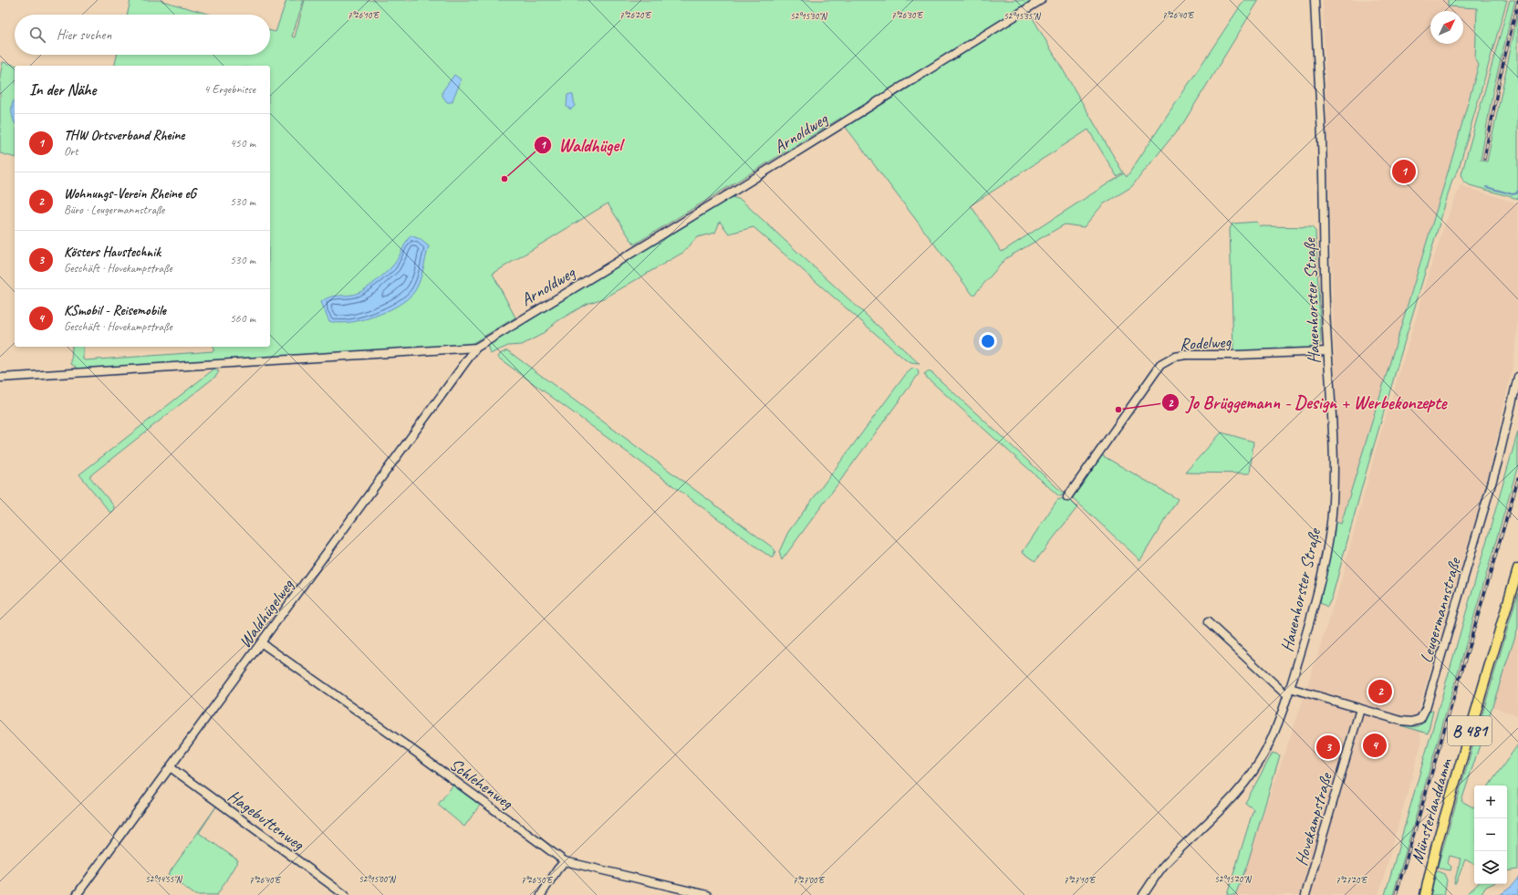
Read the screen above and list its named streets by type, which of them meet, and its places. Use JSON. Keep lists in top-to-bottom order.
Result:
{
  "streets": {
    "main road": ["B 481", "Münsterlanddamm"],
    "street": [
      "Arnoldweg",
      "Hauenhorster Straße",
      "Rodelweg",
      "Leugermannstraße",
      "Waldhügelweg",
      "Schlehenweg",
      "Hagebuttenweg",
      "Hovekampstraße"
    ]
  },
  "crossings": [
    ["Arnoldweg", "Waldhügelweg"],
    ["Hauenhorster Straße", "Rodelweg"],
    ["Hauenhorster Straße", "Leugermannstraße"],
    ["Leugermannstraße", "Hovekampstraße"],
    ["Waldhügelweg", "Schlehenweg"],
    ["Waldhügelweg", "Hagebuttenweg"]
  ],
  "places": ["Waldhügel", "Jo Brüggemann - Design + Werbekonzepte"],
  "north": "top right",
  "page": {
    "search": "Hier suchen",
    "heading": ["In der Nähe", "4 Ergebnisse"],
    "list": [
      {
        "mark": "1",
        "name": "THW Ortsverband Rheine",
        "note": "Ort",
        "value": "450 m"
      },
      {
        "mark": "2",
        "name": "Wohnungs-Verein Rheine eG",
        "note": "Büro · Leugermannstraße",
        "value": "530 m"
      },
      {
        "mark": "3",
        "name": "Kösters Haustechnik",
        "note": "Geschäft · Hovekampstraße",
        "value": "530 m"
      },
      {
        "mark": "4",
        "name": "KSmobil - Reisemobile",
        "note": "Geschäft · Hovekampstraße",
        "value": "560 m"
      }
    ],
    "pins": [
      "1",
      "2",
      "4",
      "3"
    ],
    "map_buttons": ["+", "−"]
  },
  "coordinates": [
    "7°26'10\"E",
    "7°26'20\"E",
    "7°26'30\"E",
    "7°26'40\"E",
    "52°15'30\"N",
    "52°15'35\"N",
    "52°14'55\"N",
    "52°15'00\"N",
    "52°15'20\"N",
    "7°26'50\"E",
    "7°27'00\"E",
    "7°27'10\"E",
    "7°27'20\"E"
  ]
}
